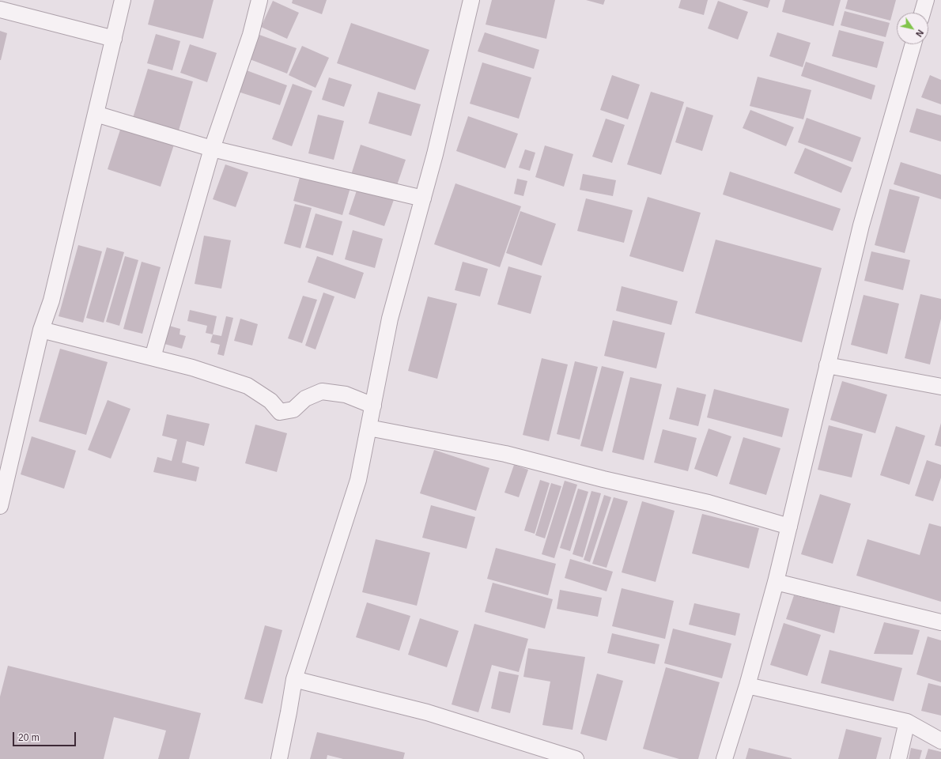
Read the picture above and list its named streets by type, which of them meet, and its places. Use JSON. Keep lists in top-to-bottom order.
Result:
{
  "scale_bar": "20 m",
  "north": "bottom right"
}
